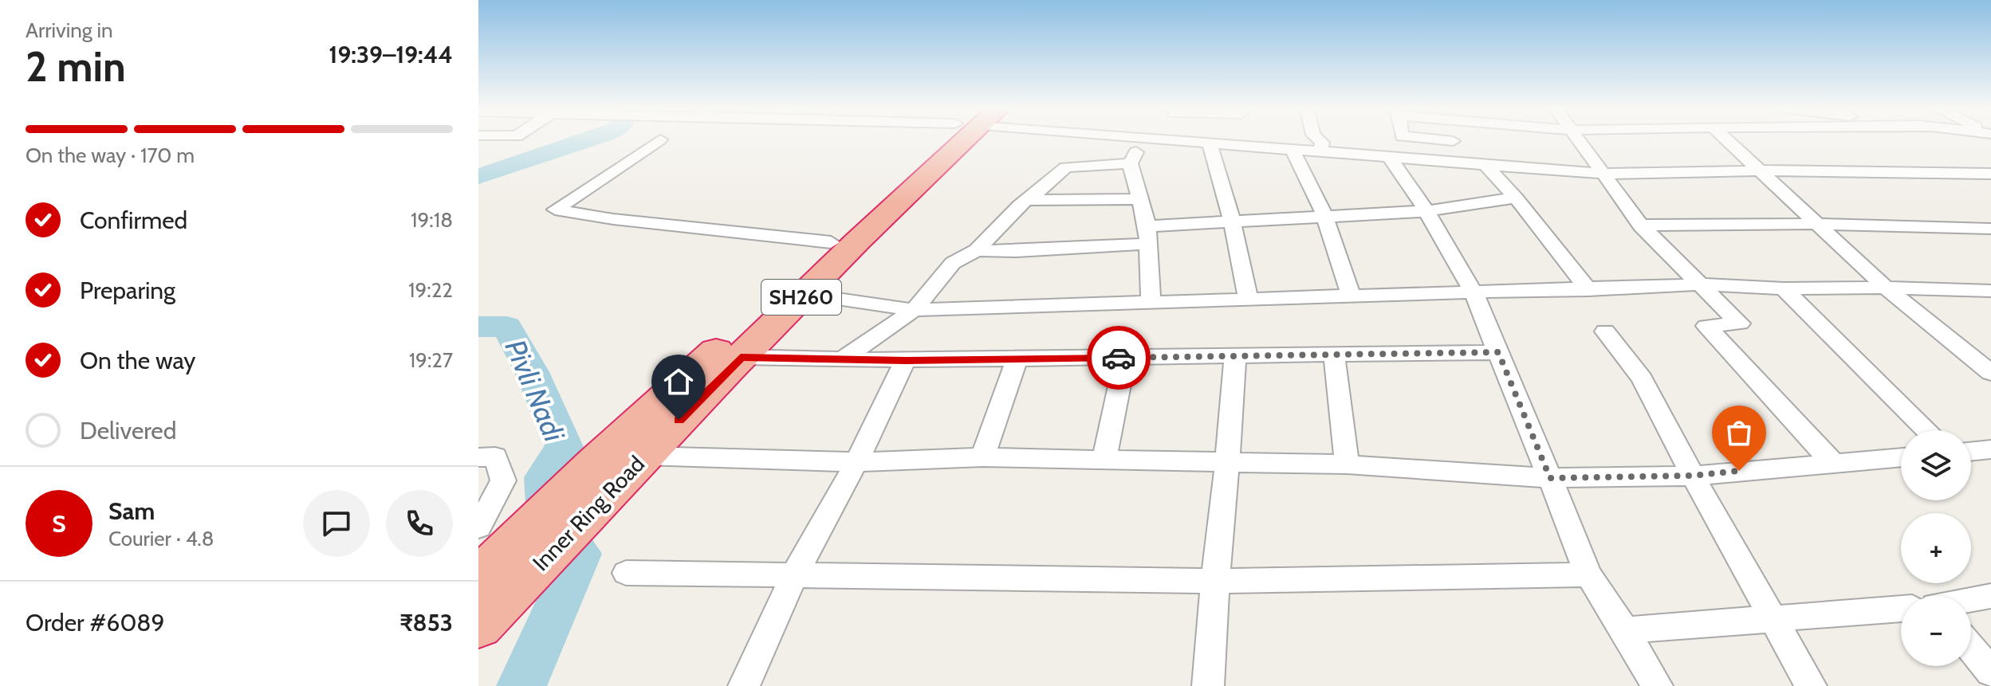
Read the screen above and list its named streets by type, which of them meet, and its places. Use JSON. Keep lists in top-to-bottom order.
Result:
{
  "streets": {
    "highway": ["SH260", "Inner Ring Road"]
  },
  "water": ["Pivli Nadi"],
  "page": {
    "heading": ["2 min", "Arriving in", "19:39–19:44"],
    "panel": [
      "Sam",
      "Courier · 4.8",
      "Order #6089",
      "₹853"
    ],
    "bar": "On the way · 170 m",
    "list": [
      ["Confirmed", "19:18"],
      ["Preparing", "19:22"],
      ["On the way", "19:27"],
      "Delivered"
    ],
    "map_buttons": ["+", "−"],
    "round": "S"
  }
}
